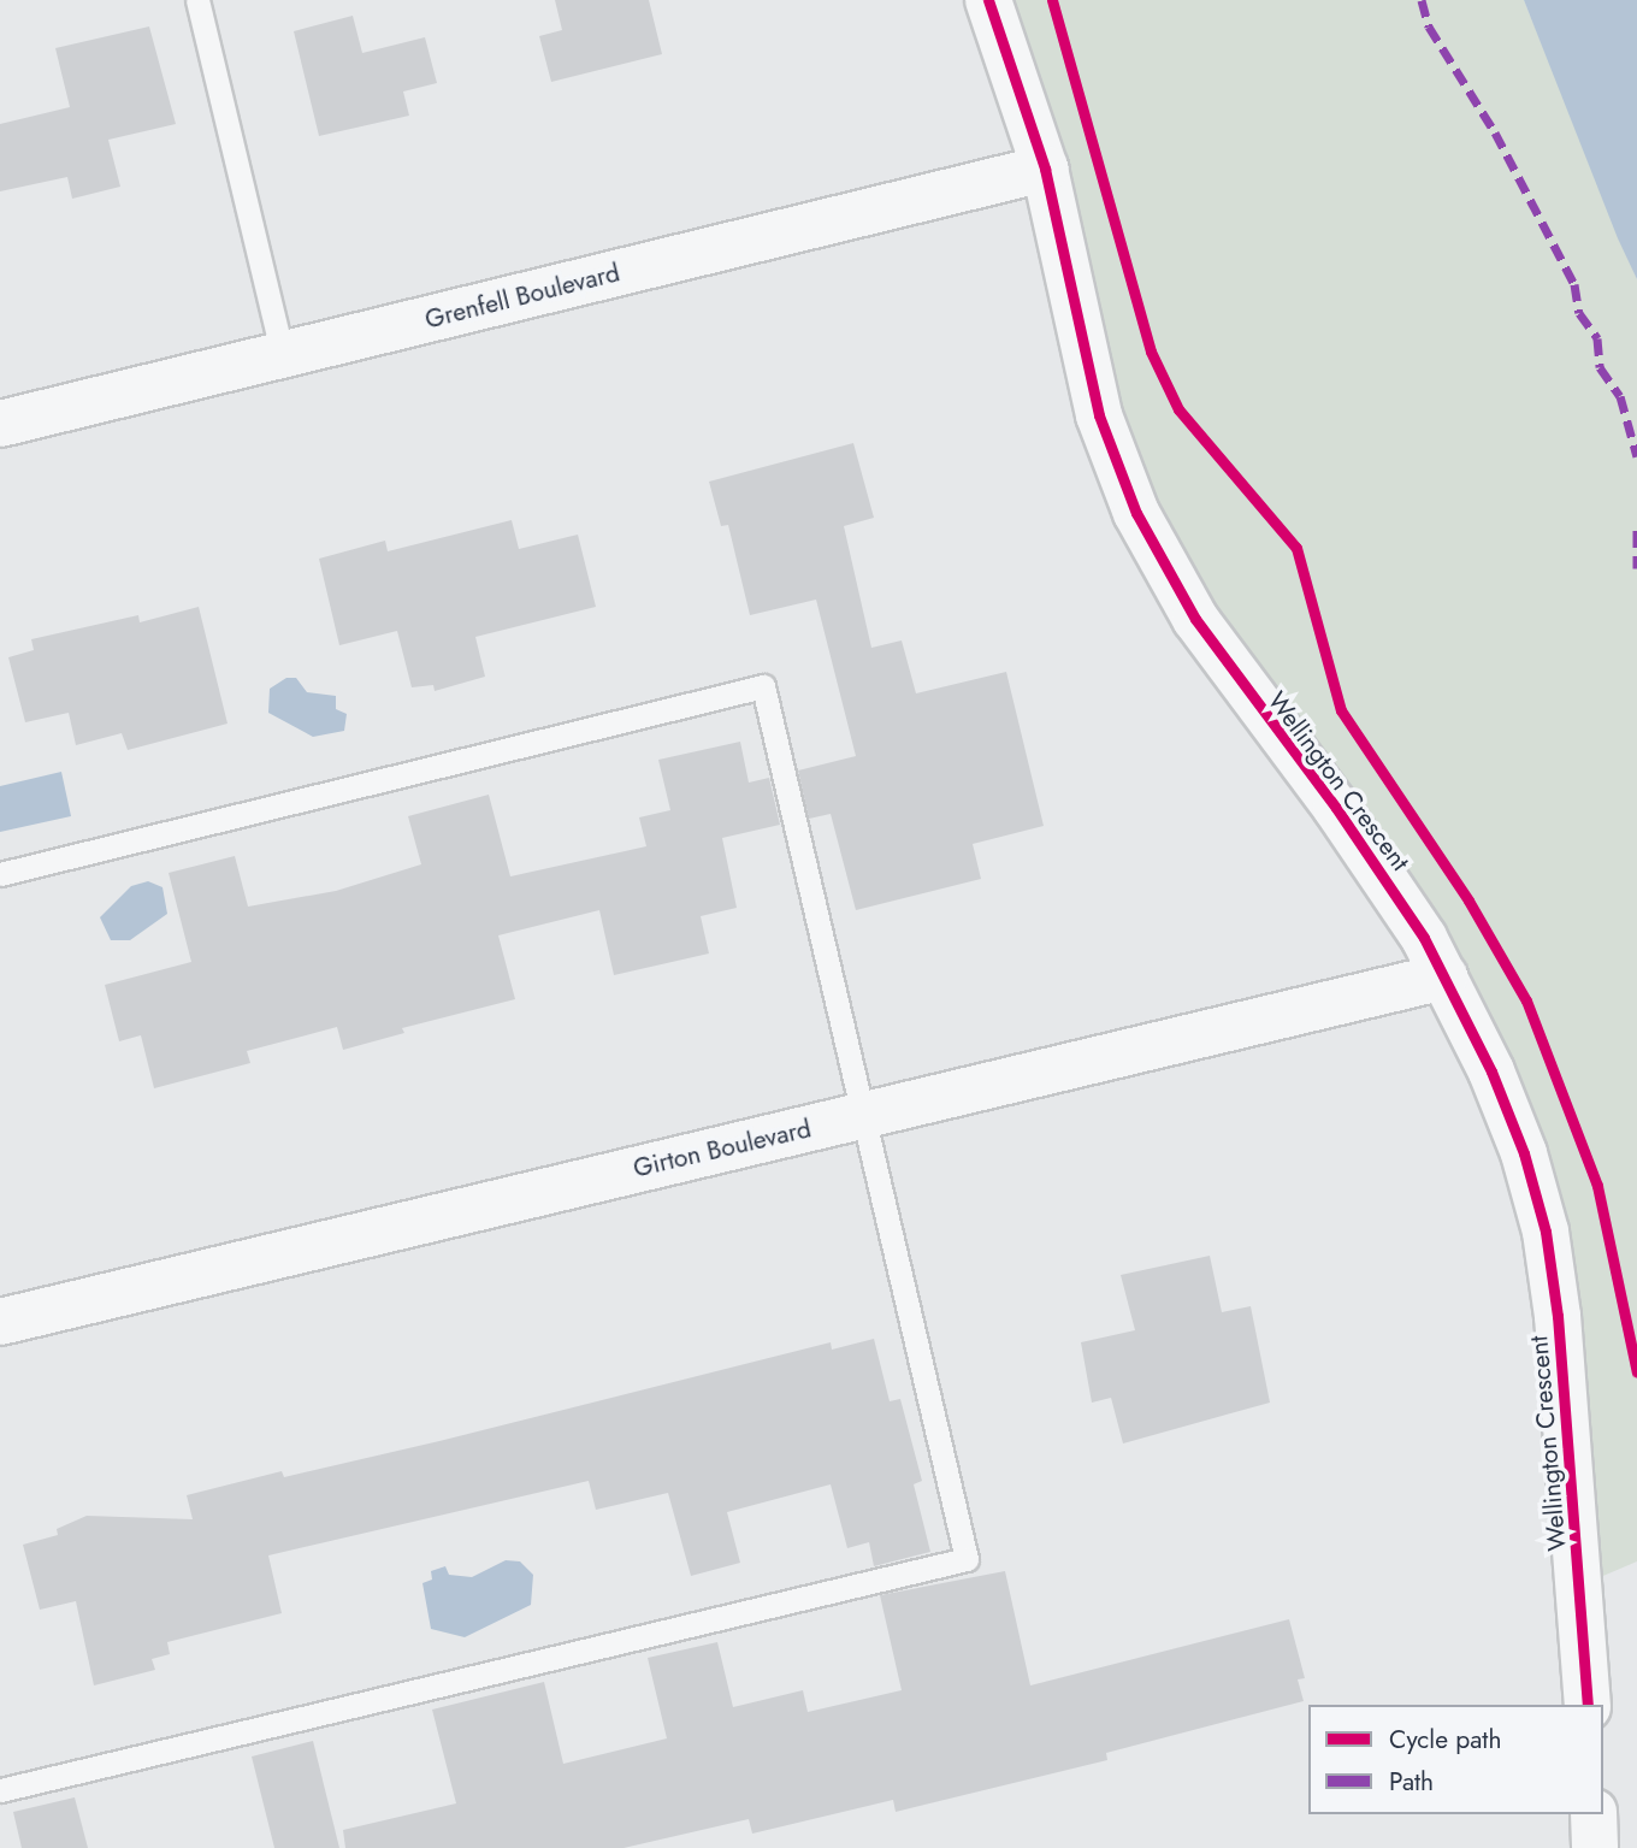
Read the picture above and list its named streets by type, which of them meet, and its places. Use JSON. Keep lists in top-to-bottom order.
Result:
{
  "streets": {
    "street": ["Grenfell Boulevard", "Wellington Crescent", "Girton Boulevard"]
  },
  "crossings": [
    ["Grenfell Boulevard", "Wellington Crescent"],
    ["Wellington Crescent", "Girton Boulevard"]
  ],
  "legend": ["Cycle path", "Path"]
}
